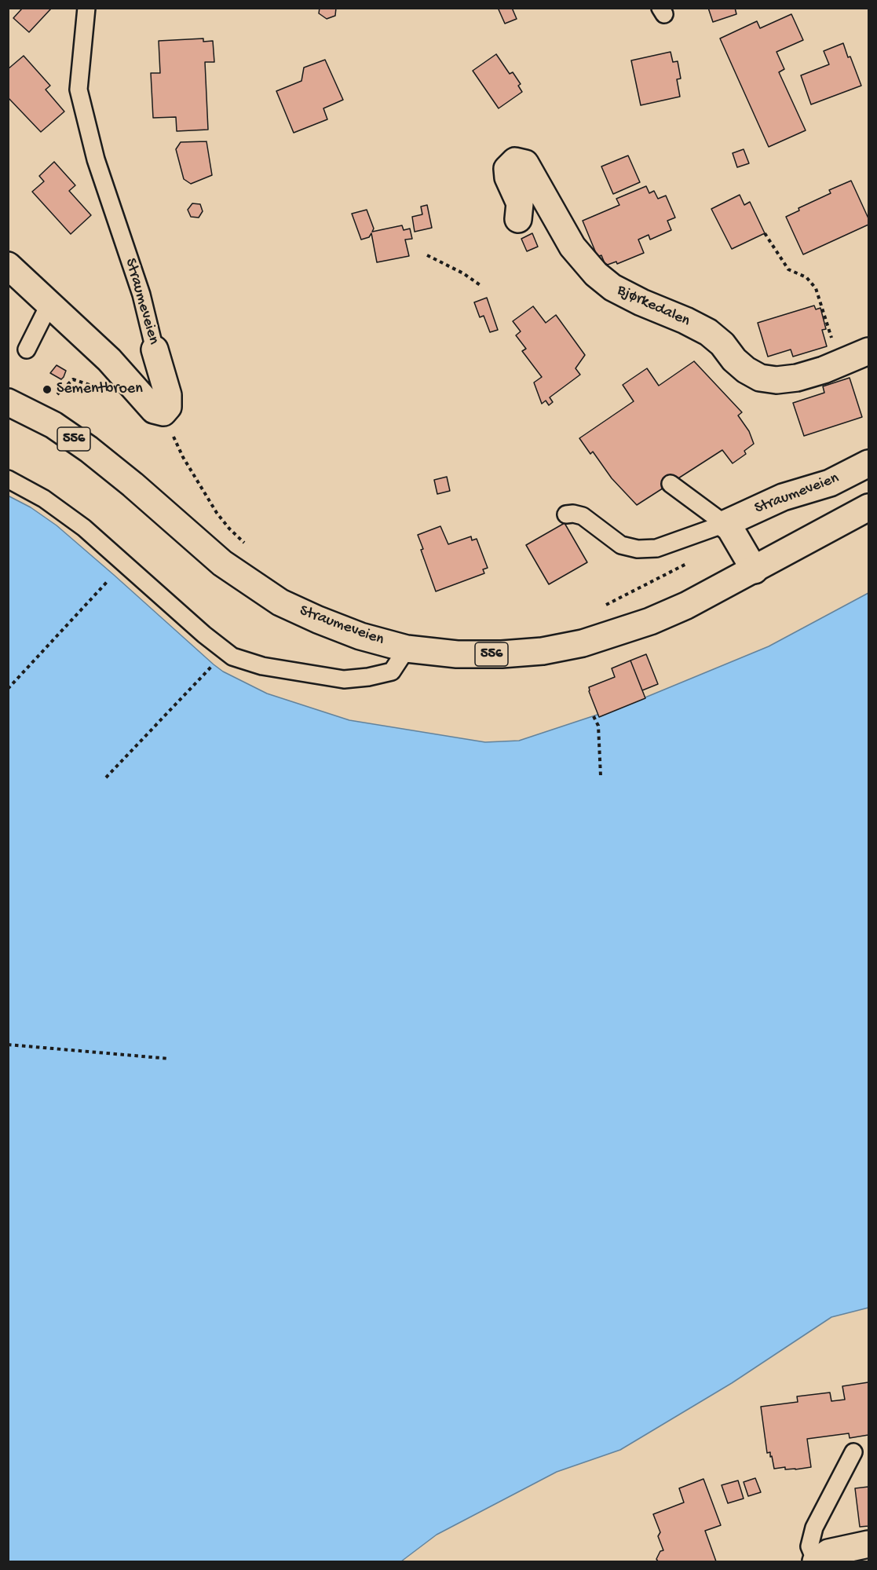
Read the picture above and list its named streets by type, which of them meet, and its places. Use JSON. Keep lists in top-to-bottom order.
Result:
{
  "streets": {
    "street": ["Straumeveien", "Bjørkedalen", "556"]
  },
  "places": ["Sementbroen"]
}
